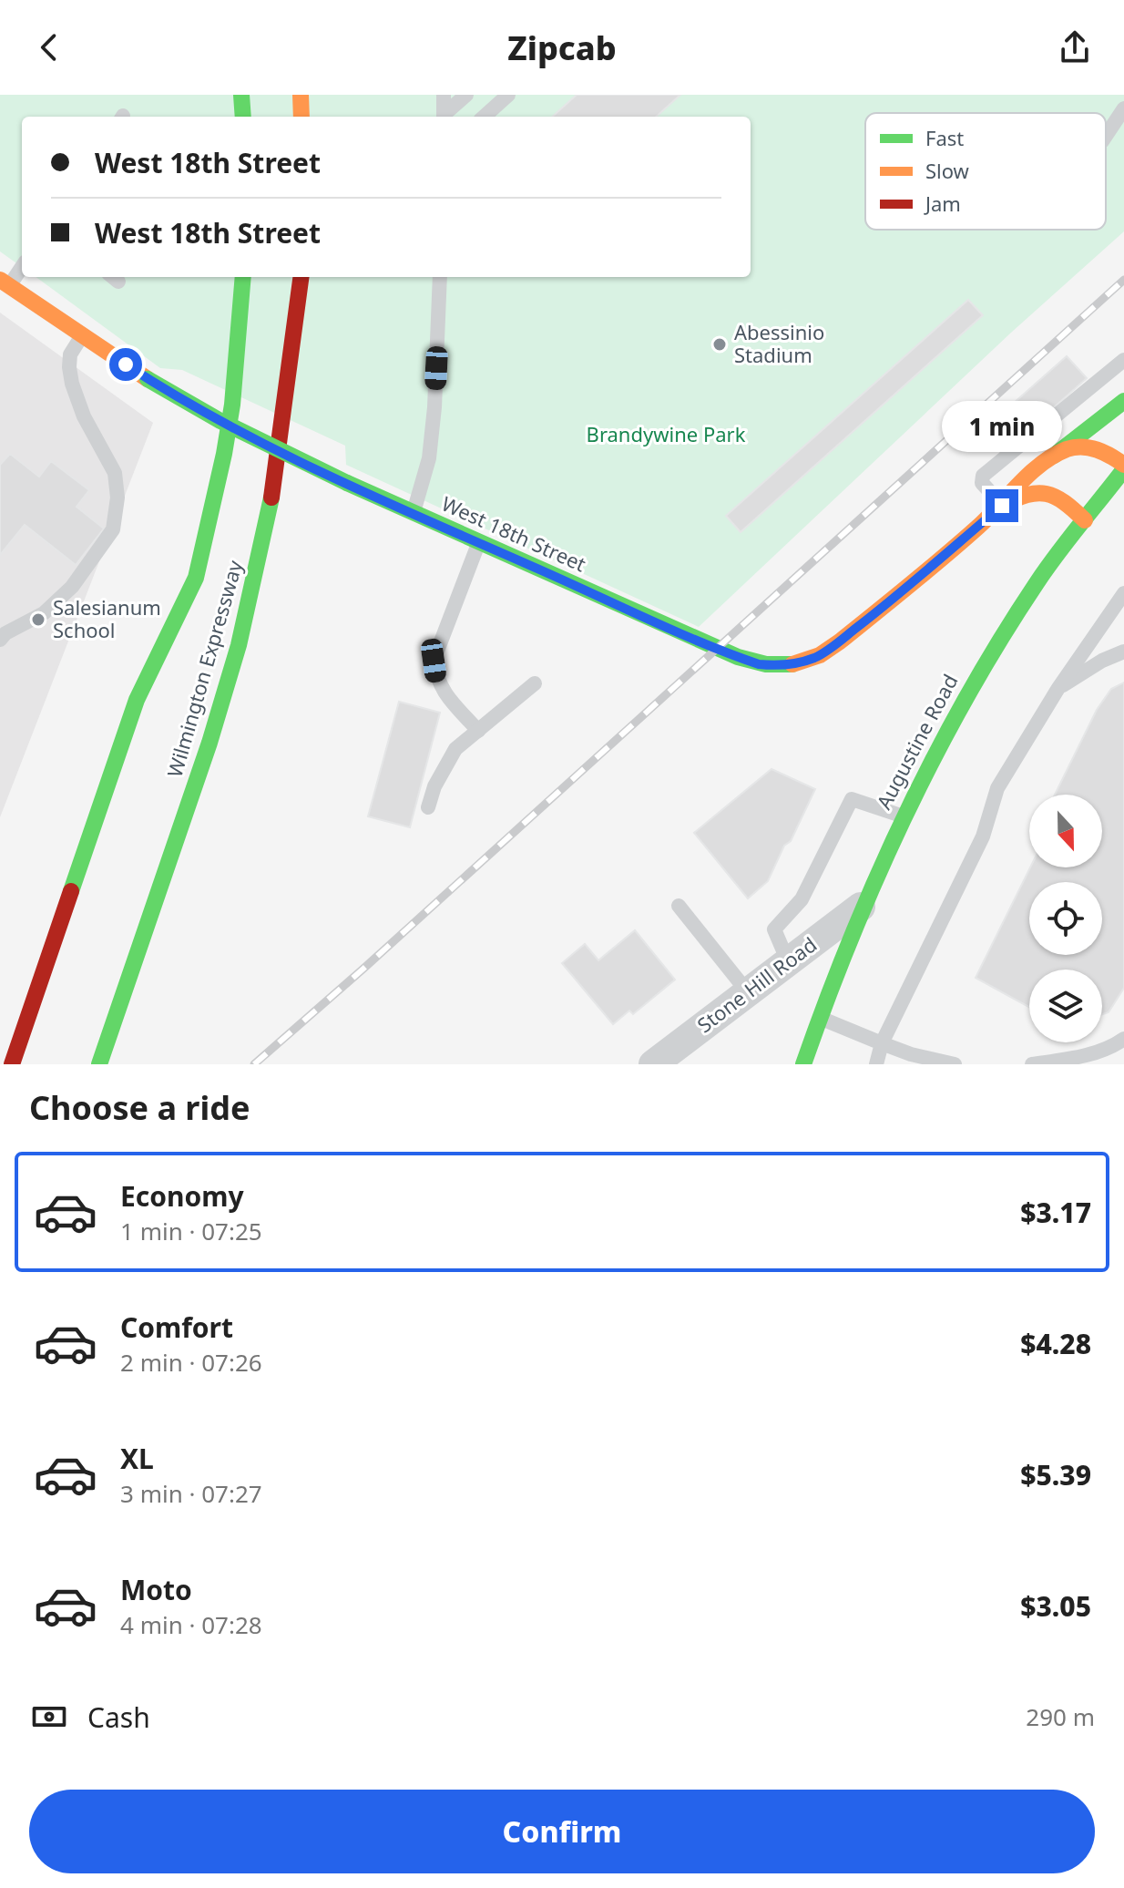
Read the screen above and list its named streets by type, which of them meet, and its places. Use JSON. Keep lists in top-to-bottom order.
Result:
{
  "streets": {
    "main road": ["West 18th Street", "Wilmington Expressway", "Augustine Road"],
    "street": ["Stone Hill Road"]
  },
  "crossings": [
    ["West 18th Street", "Augustine Road"],
    ["Augustine Road", "Stone Hill Road"]
  ],
  "parks": ["Brandywine Park"],
  "places": ["Abessinio Stadium", "Salesianum School"],
  "legend": ["Fast", "Slow", "Jam"],
  "north": "bottom",
  "page": {
    "header": "Zipcab",
    "banner": ["West 18th Street", "West 18th Street"],
    "bubble": "1 min",
    "heading": "Choose a ride",
    "list": [
      {
        "name": "Economy",
        "note": "1 min · 07:25",
        "value": "$3.17"
      },
      {
        "name": "Comfort",
        "note": "2 min · 07:26",
        "value": "$4.28"
      },
      {
        "name": "XL",
        "note": "3 min · 07:27",
        "value": "$5.39"
      },
      {
        "name": "Moto",
        "note": "4 min · 07:28",
        "value": "$3.05"
      }
    ],
    "pay": ["Cash", "290 m"],
    "buttons": "Confirm"
  }
}
